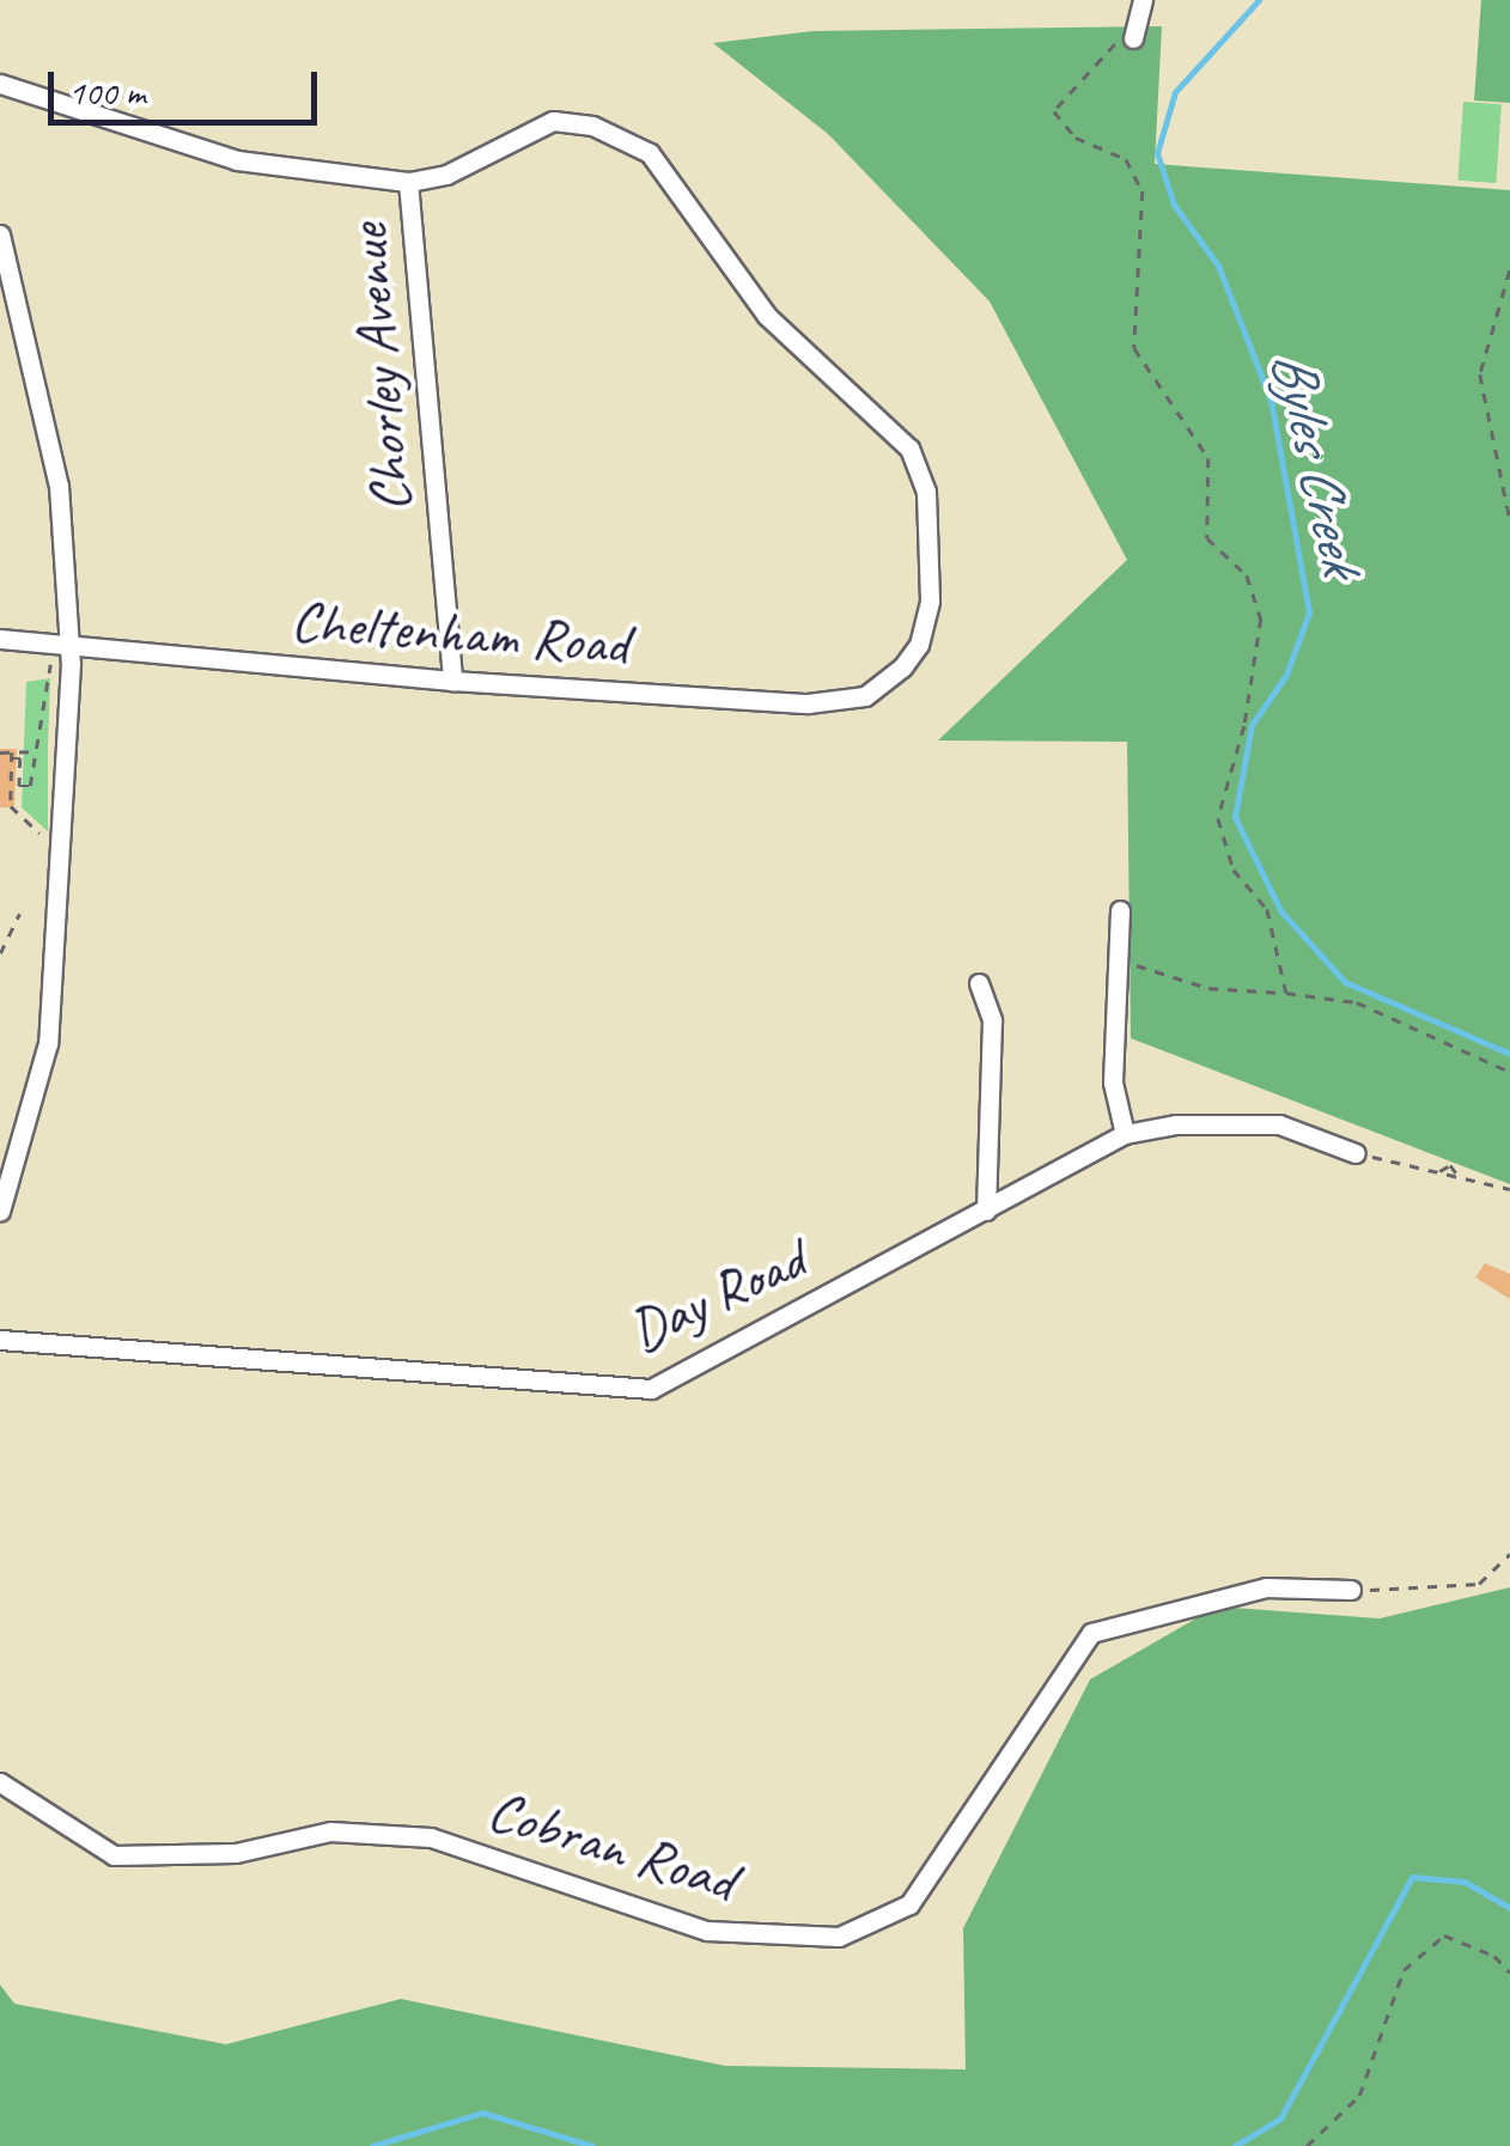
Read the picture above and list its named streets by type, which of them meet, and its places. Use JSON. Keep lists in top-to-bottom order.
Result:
{
  "streets": {
    "street": [
      "Chorley Avenue",
      "Cheltenham Road",
      "Day Road",
      "Cobran Road"
    ]
  },
  "crossings": [
    ["Chorley Avenue", "Cheltenham Road"]
  ],
  "water": ["Byles Creek"],
  "scale_bar": "100 m"
}
